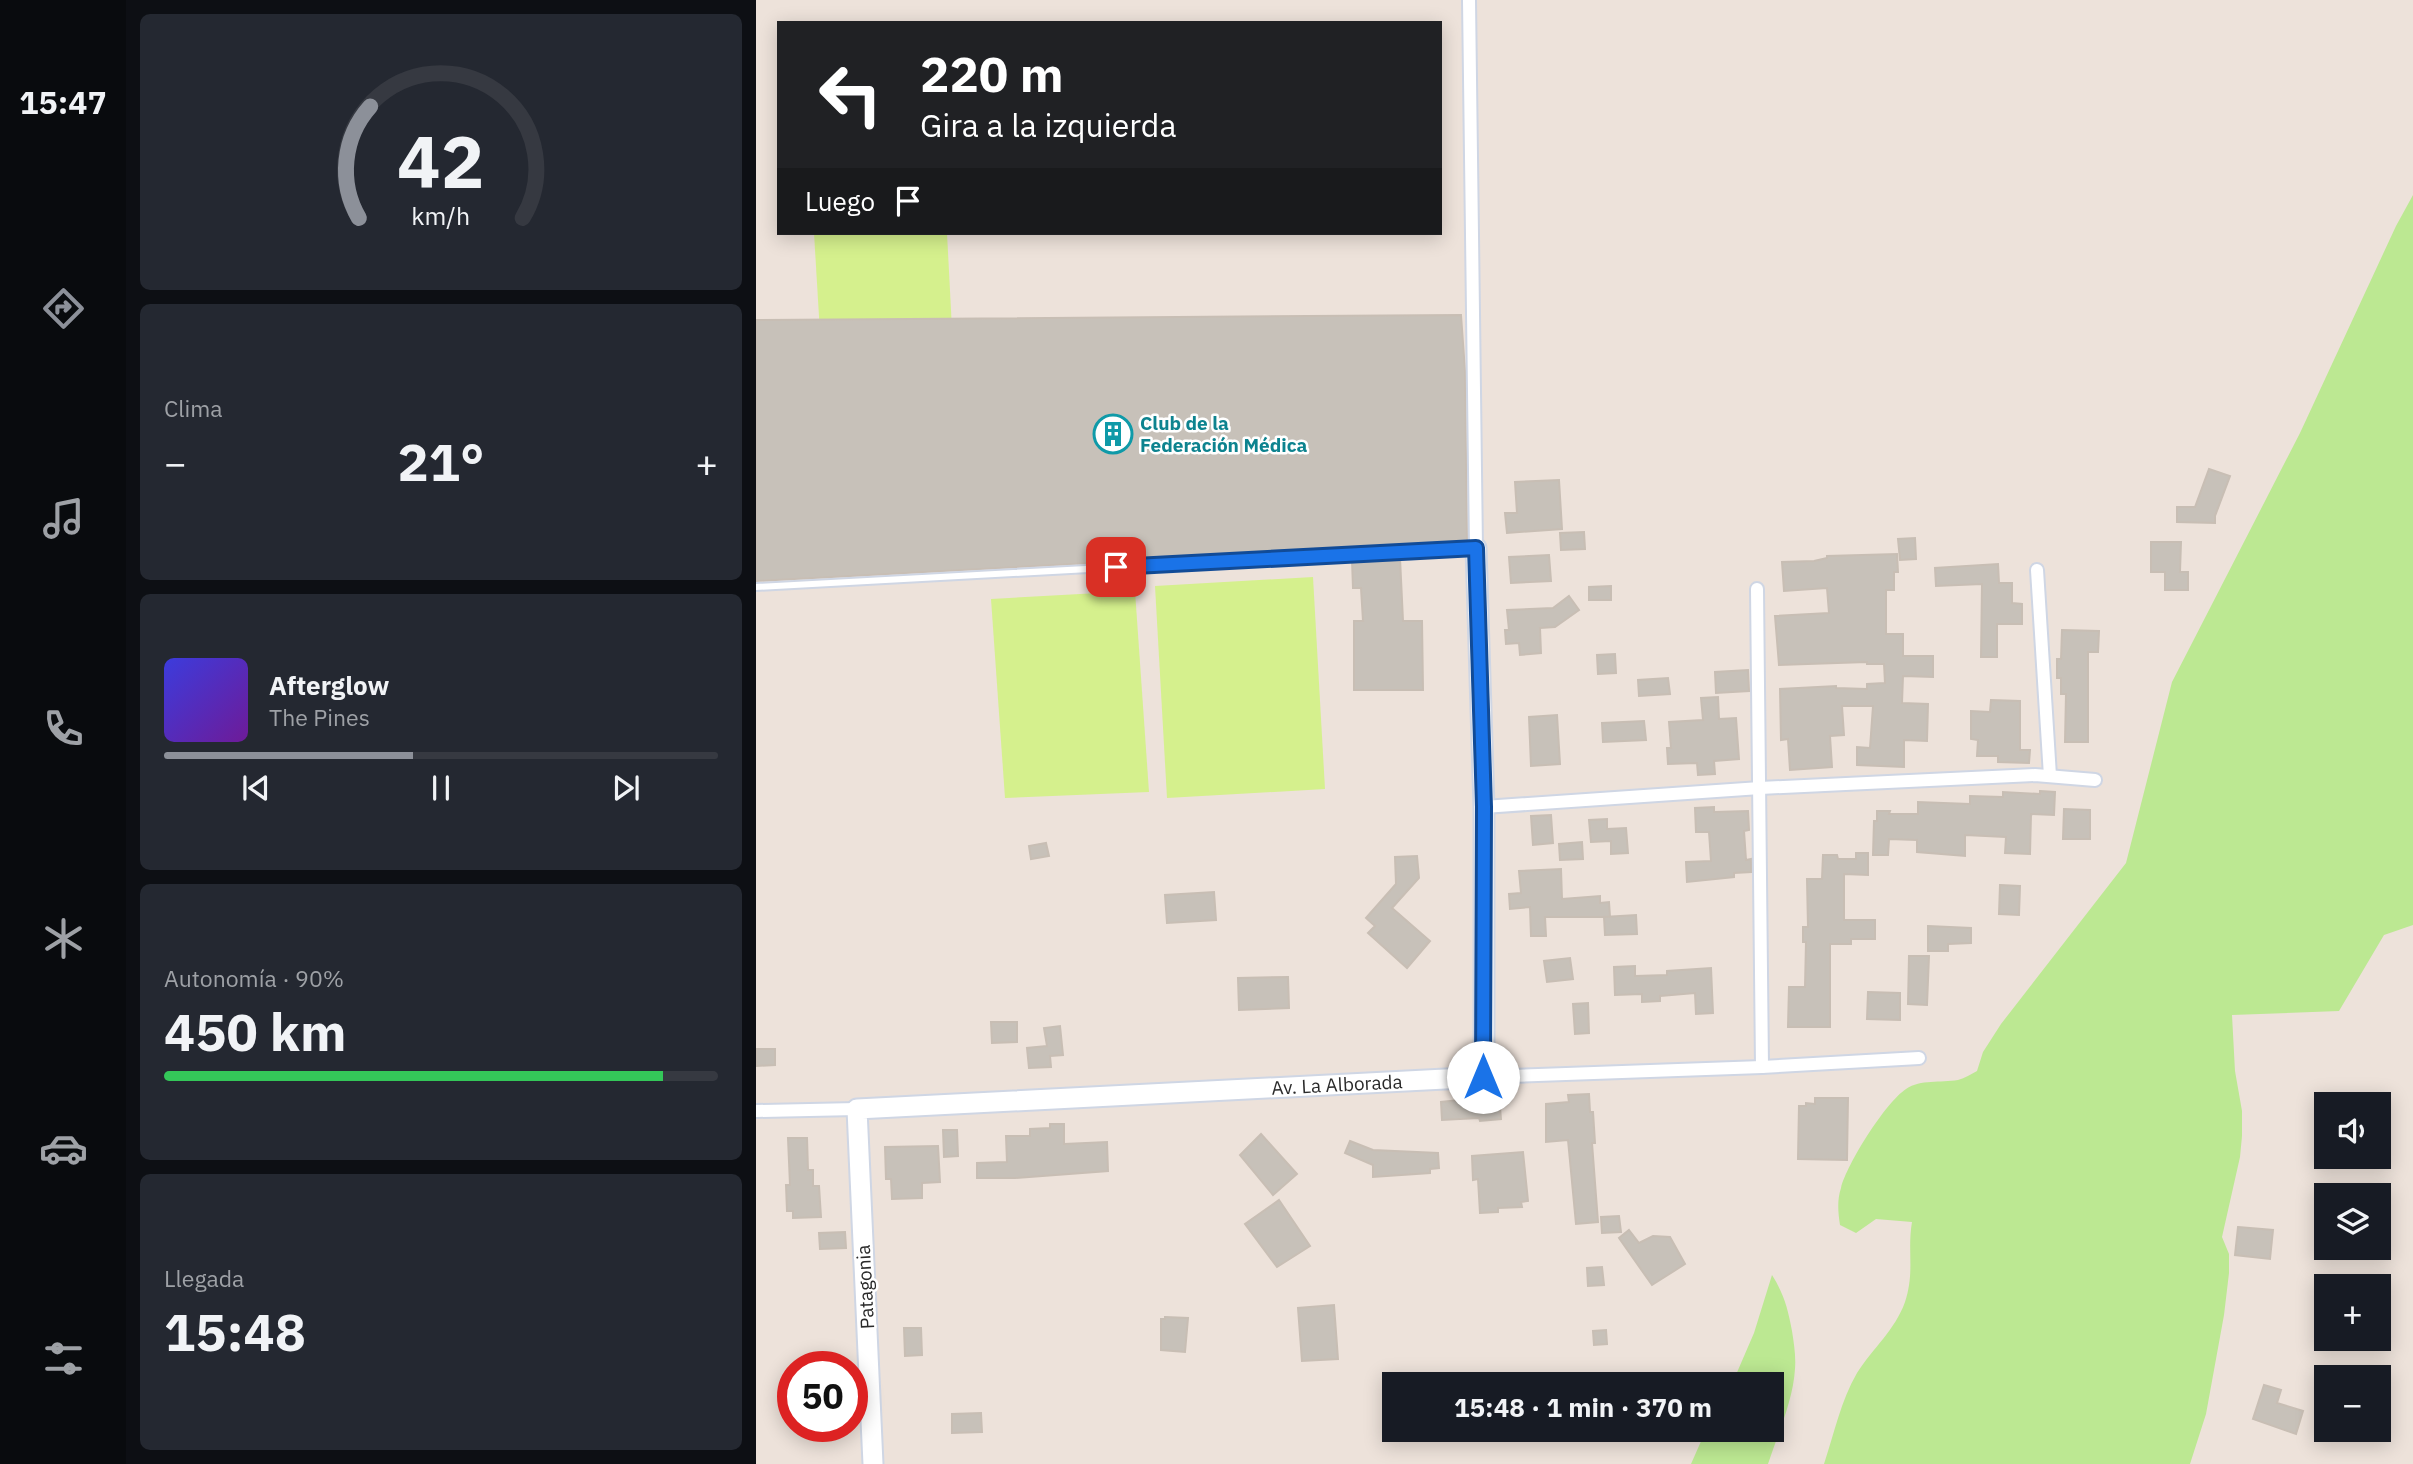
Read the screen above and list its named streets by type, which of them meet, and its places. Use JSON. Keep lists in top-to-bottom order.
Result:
{
  "streets": {
    "main road": ["Av. La Alborada", "Patagonia"]
  },
  "crossings": [
    ["Av. La Alborada", "Patagonia"]
  ],
  "places": {
    "building": ["Club de la Federación Médica"]
  },
  "page": {
    "tabs": "15:47",
    "turn": ["220 m", "Gira a la izquierda"],
    "then": "Luego",
    "tile": [
      "Clima",
      ["Autonomía · 90%", "450 km"],
      ["Llegada", "15:48"]
    ],
    "heat": ["−", "21°", "+"],
    "song": ["Afterglow", "The Pines"],
    "map_buttons": ["+", "−"],
    "limit": "50",
    "trip": "15:48 · 1 min · 370 m",
    "gauge": ["42", "km/h"]
  }
}
